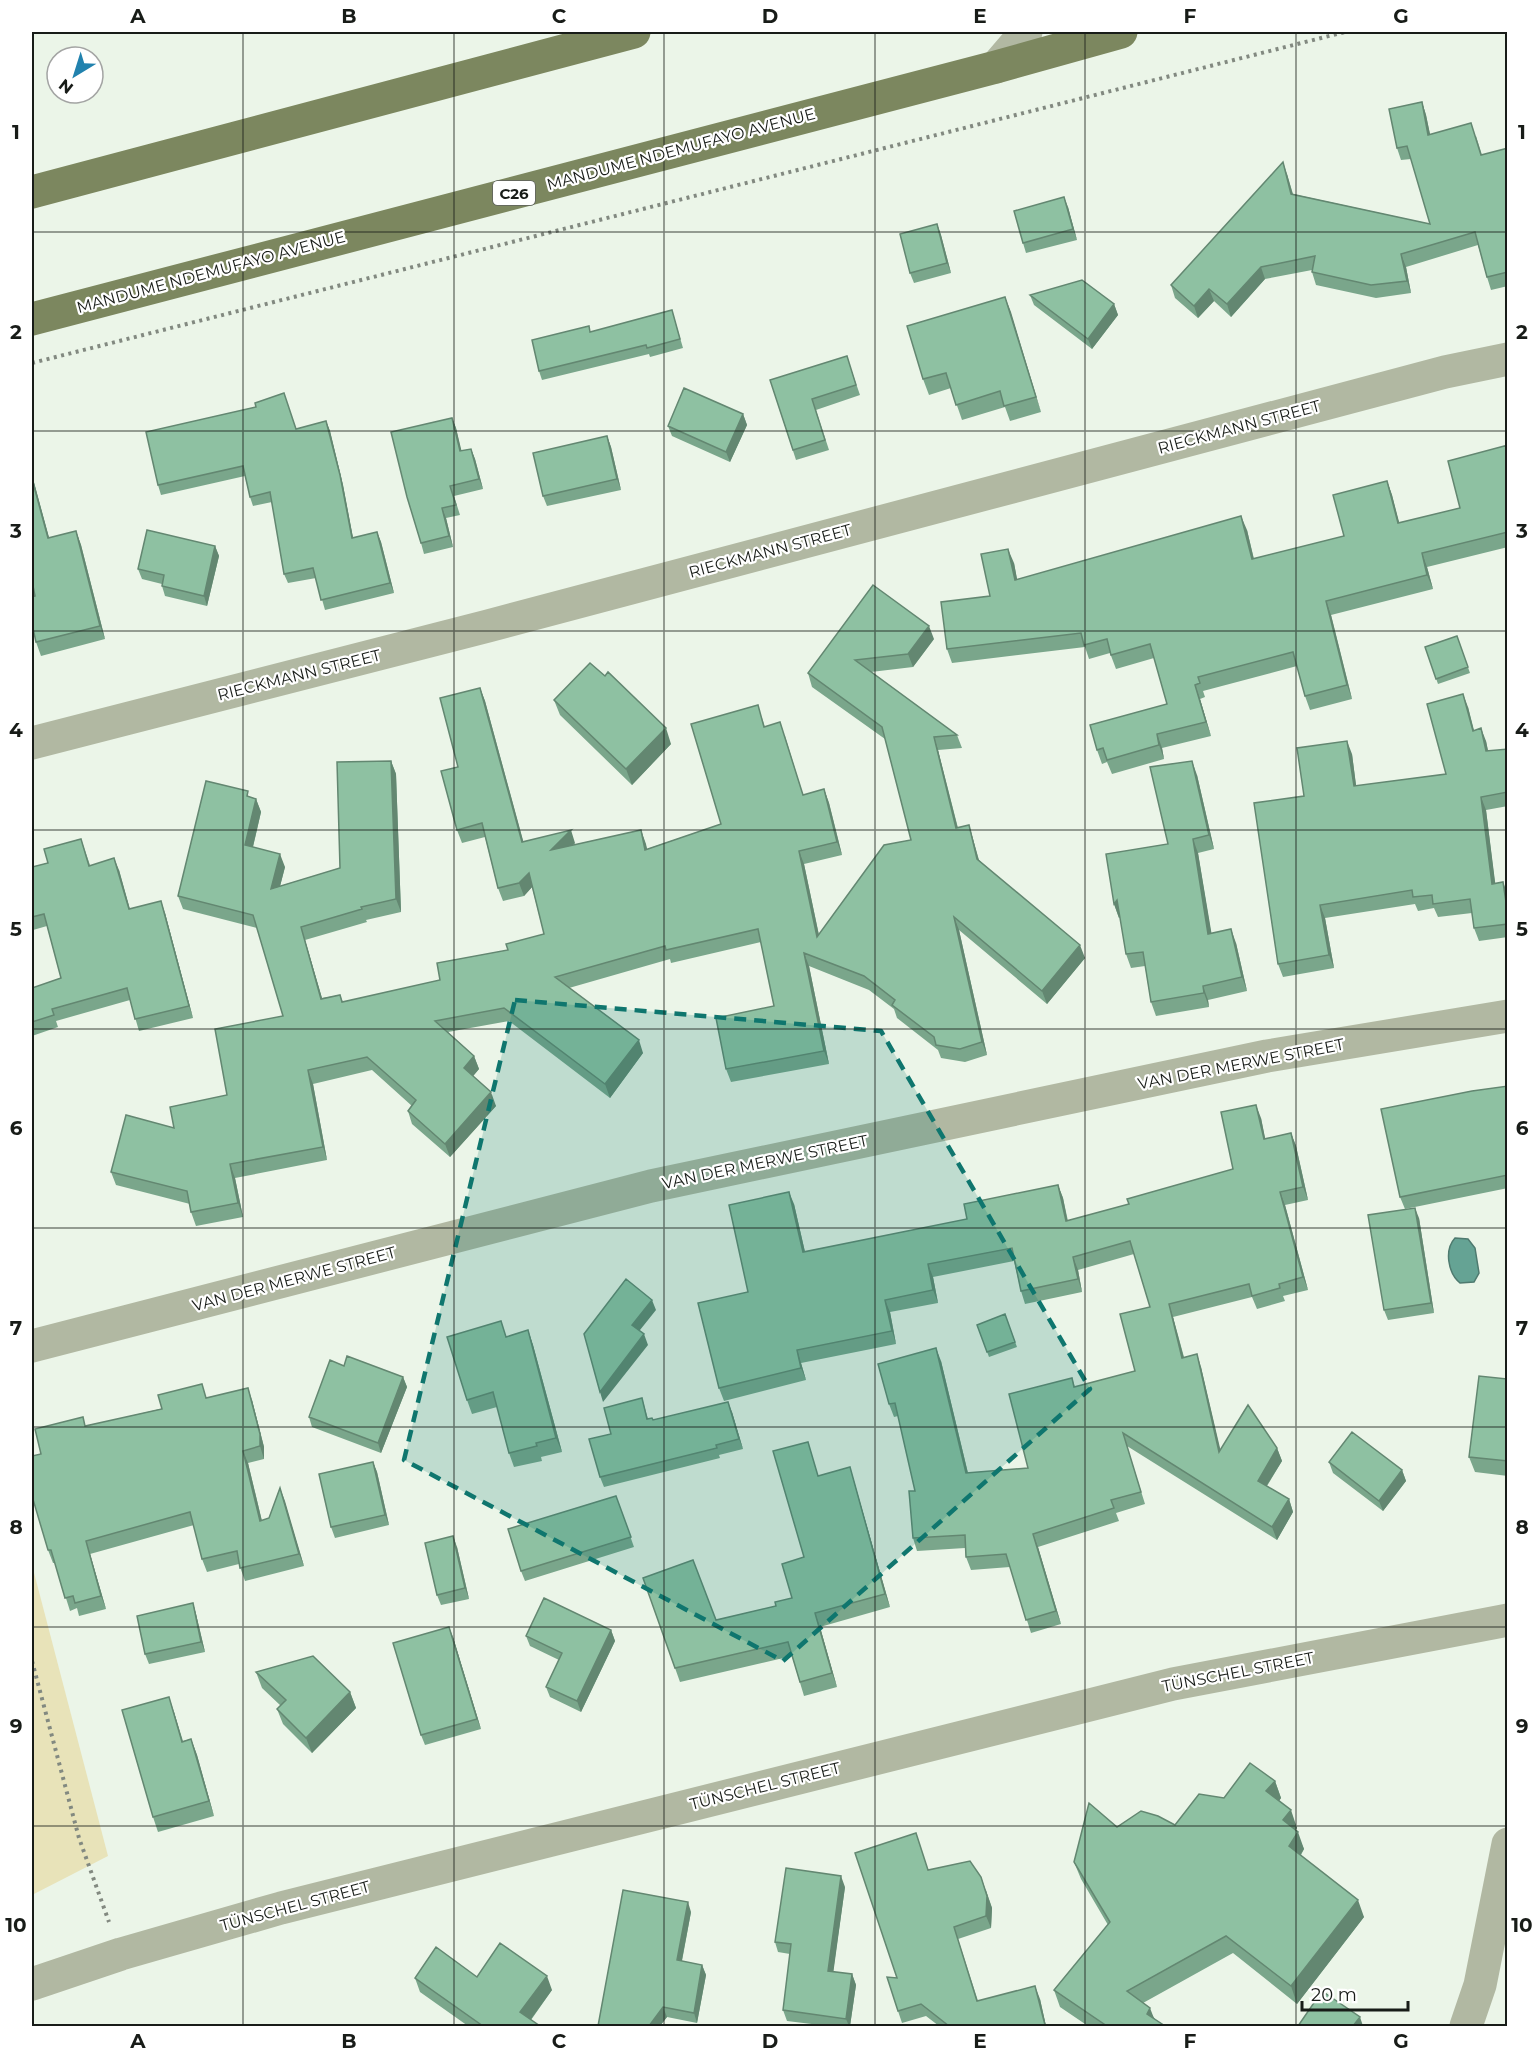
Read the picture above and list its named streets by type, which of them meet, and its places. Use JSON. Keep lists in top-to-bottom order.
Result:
{
  "streets": {
    "main road": ["MANDUME NDEMUFAYO AVENUE", "C26"],
    "street": ["RIECKMANN STREET", "VAN DER MERWE STREET", "TÜNSCHEL STREET"]
  },
  "scale_bar": "20 m",
  "north": "bottom left",
  "grid": {
    "columns": [
      "A",
      "B",
      "C",
      "D",
      "E",
      "F",
      "G"
    ],
    "rows": [
      "1",
      "2",
      "3",
      "4",
      "5",
      "6",
      "7",
      "8",
      "9",
      "10"
    ]
  }
}
